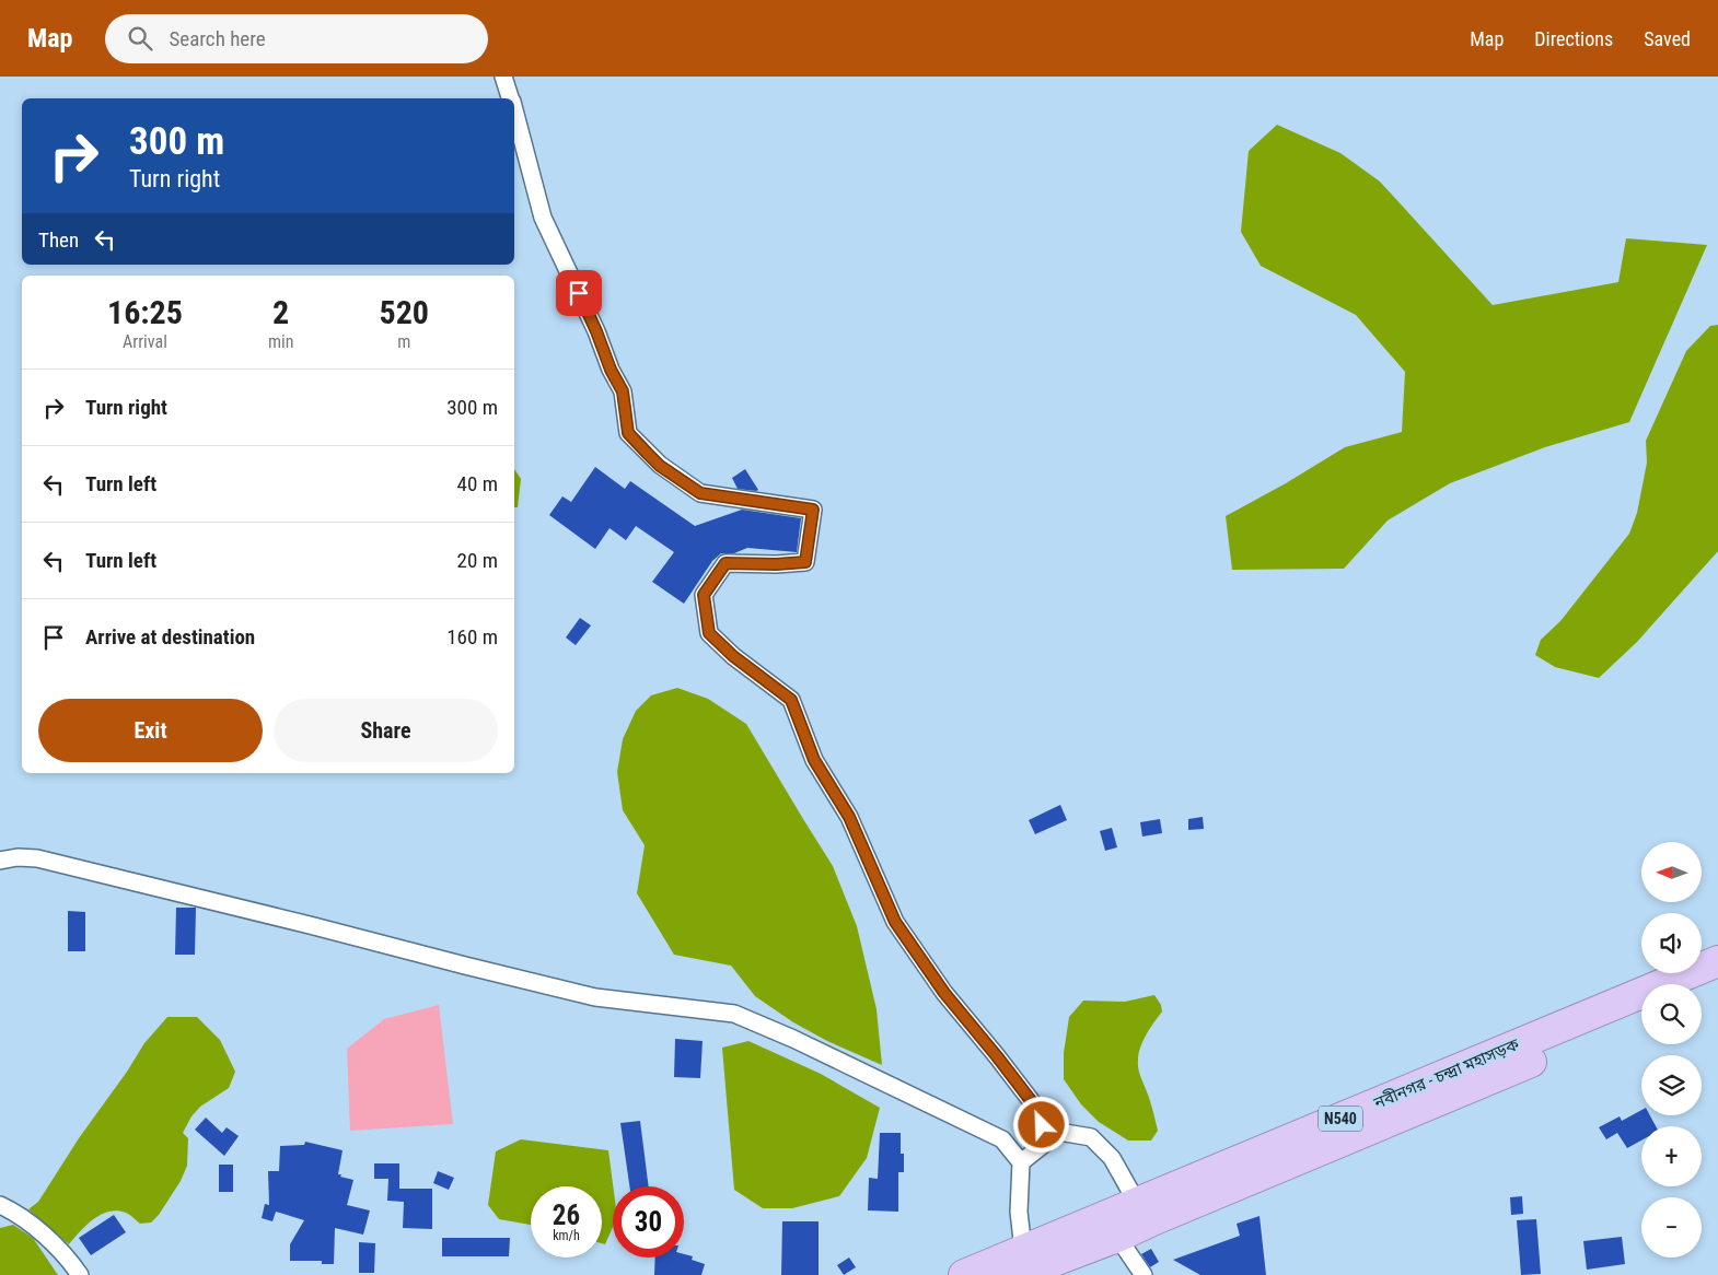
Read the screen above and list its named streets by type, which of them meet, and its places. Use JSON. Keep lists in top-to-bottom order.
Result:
{
  "streets": {
    "highway": ["নবীনগর - চন্দ্রা মহাসড়ক", "N540"]
  },
  "north": "left",
  "page": {
    "header": "Map",
    "search": "Search here",
    "nav": ["Map", "Directions", "Saved"],
    "turn": ["300 m", "Turn right"],
    "then": "Then",
    "eta": [
      "16:25",
      "Arrival",
      "2",
      "min",
      "520",
      "m"
    ],
    "list": [
      {
        "name": "Turn right",
        "value": "300 m"
      },
      {
        "name": "Turn left",
        "value": "40 m"
      },
      {
        "name": "Turn left",
        "value": "20 m"
      },
      {
        "name": "Arrive at destination",
        "value": "160 m"
      }
    ],
    "buttons": ["Exit", "Share"],
    "map_buttons": ["+", "−"],
    "speed": "26 km/h",
    "limit": "30"
  }
}
